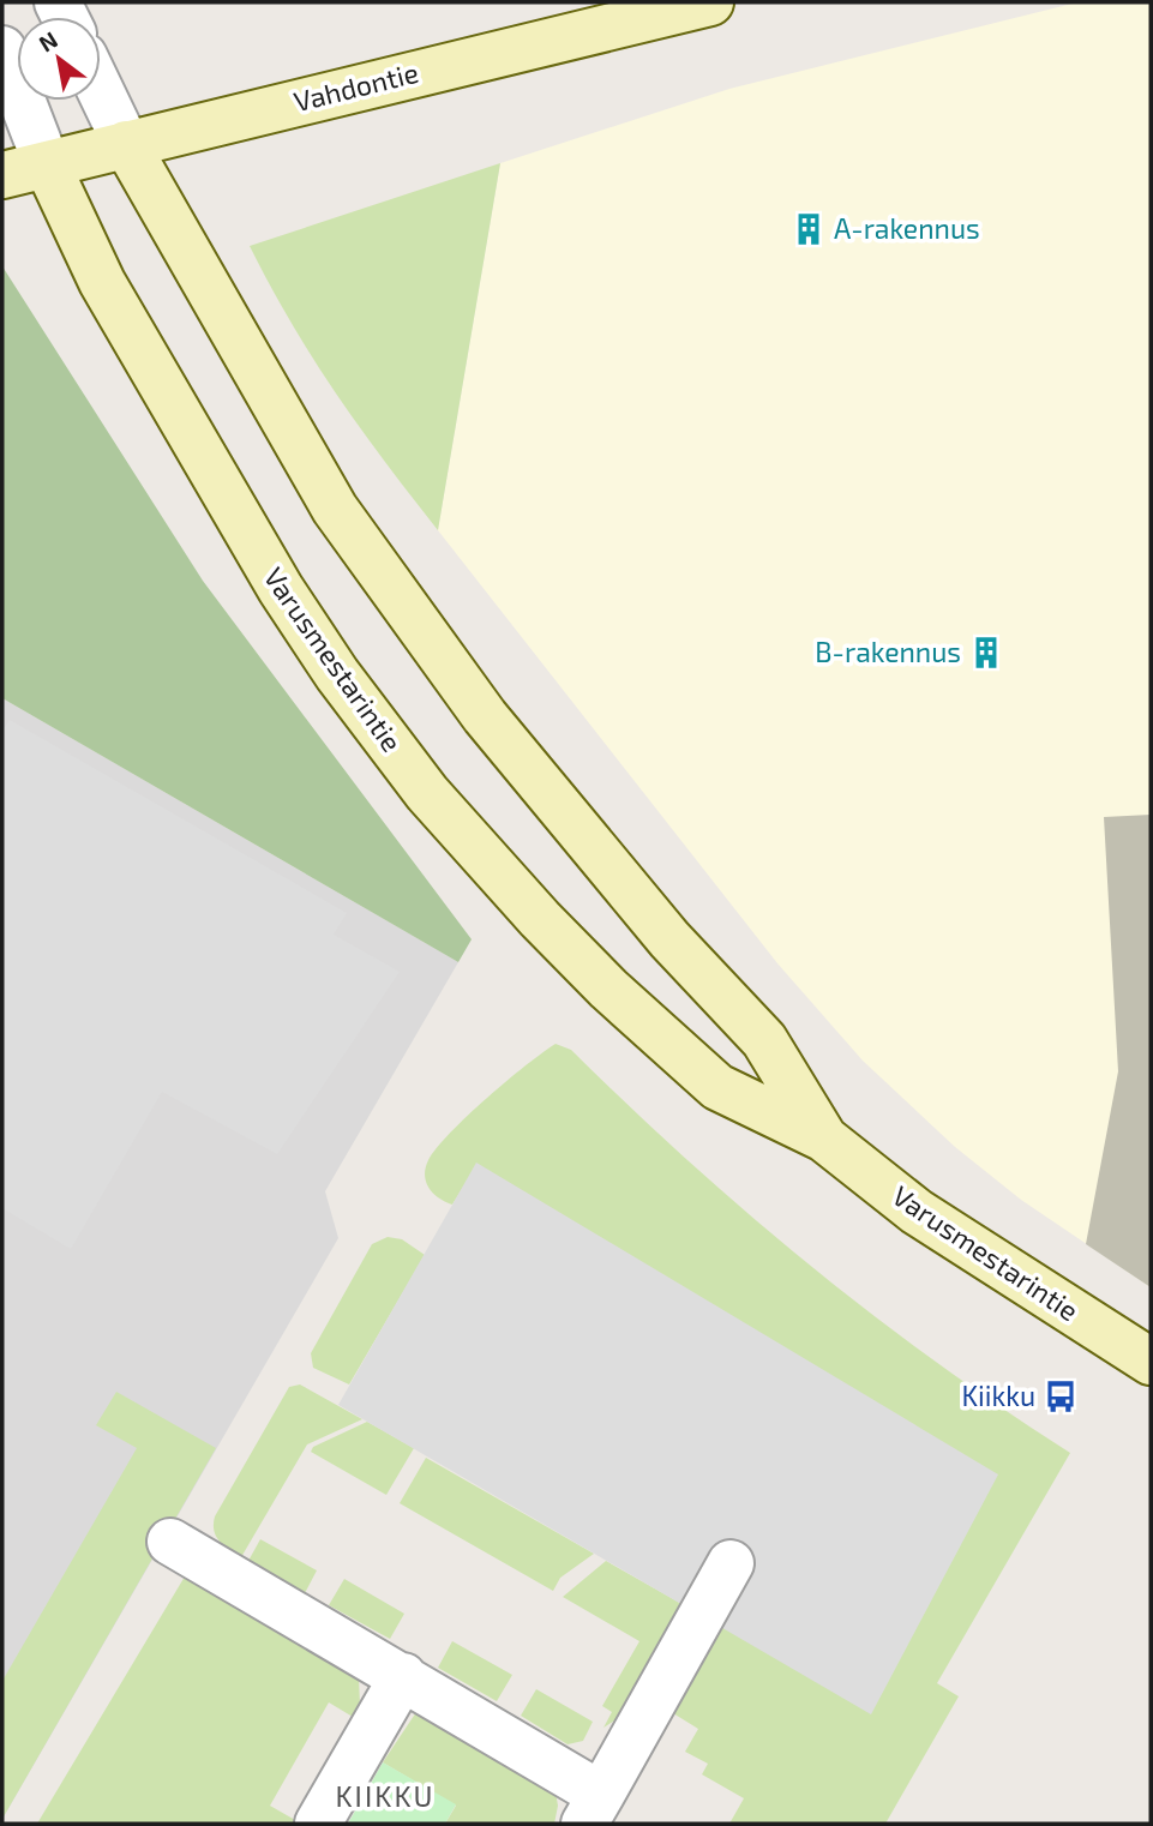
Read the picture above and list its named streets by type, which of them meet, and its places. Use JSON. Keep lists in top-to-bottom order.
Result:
{
  "streets": {
    "street": ["Vahdontie", "Varusmestarintie"]
  },
  "crossings": [
    ["Vahdontie", "Varusmestarintie"]
  ],
  "districts": ["KIIKKU"],
  "places": {
    "building": ["A-rakennus", "B-rakennus"],
    "bus stop": ["Kiikku"]
  },
  "north": "top left"
}
